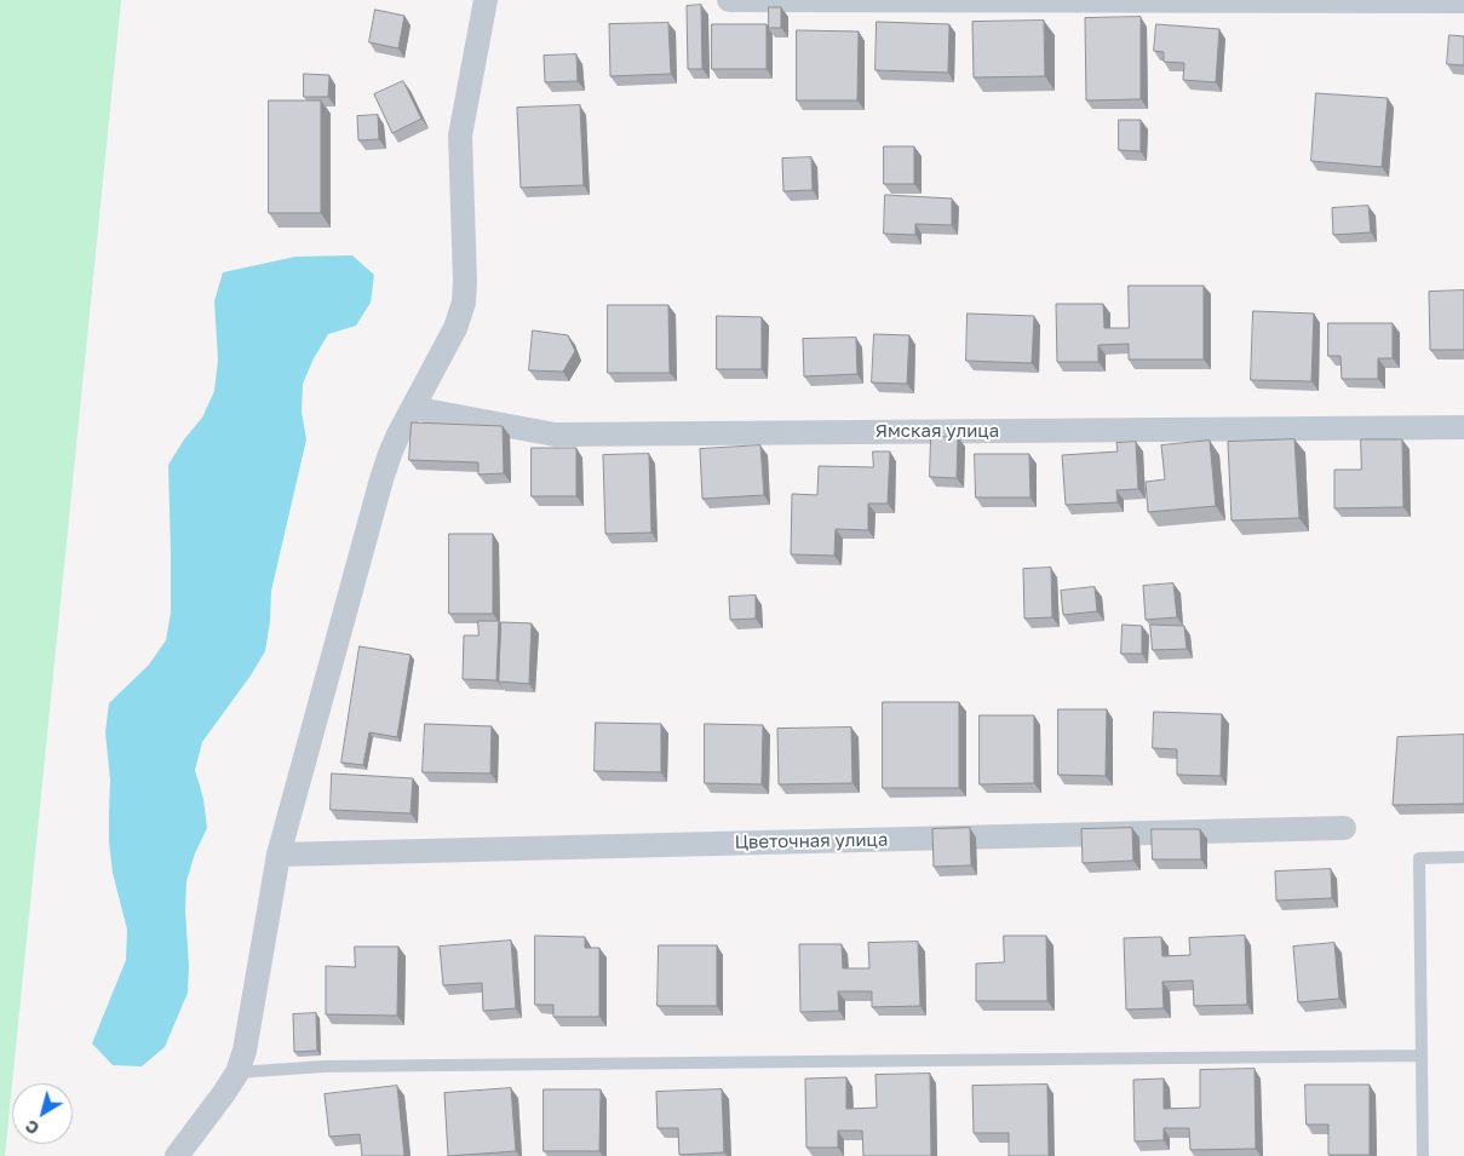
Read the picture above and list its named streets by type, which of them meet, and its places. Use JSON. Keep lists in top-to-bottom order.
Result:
{
  "streets": {
    "street": ["Ямская улица", "Цветочная улица"]
  },
  "north": "bottom left"
}
